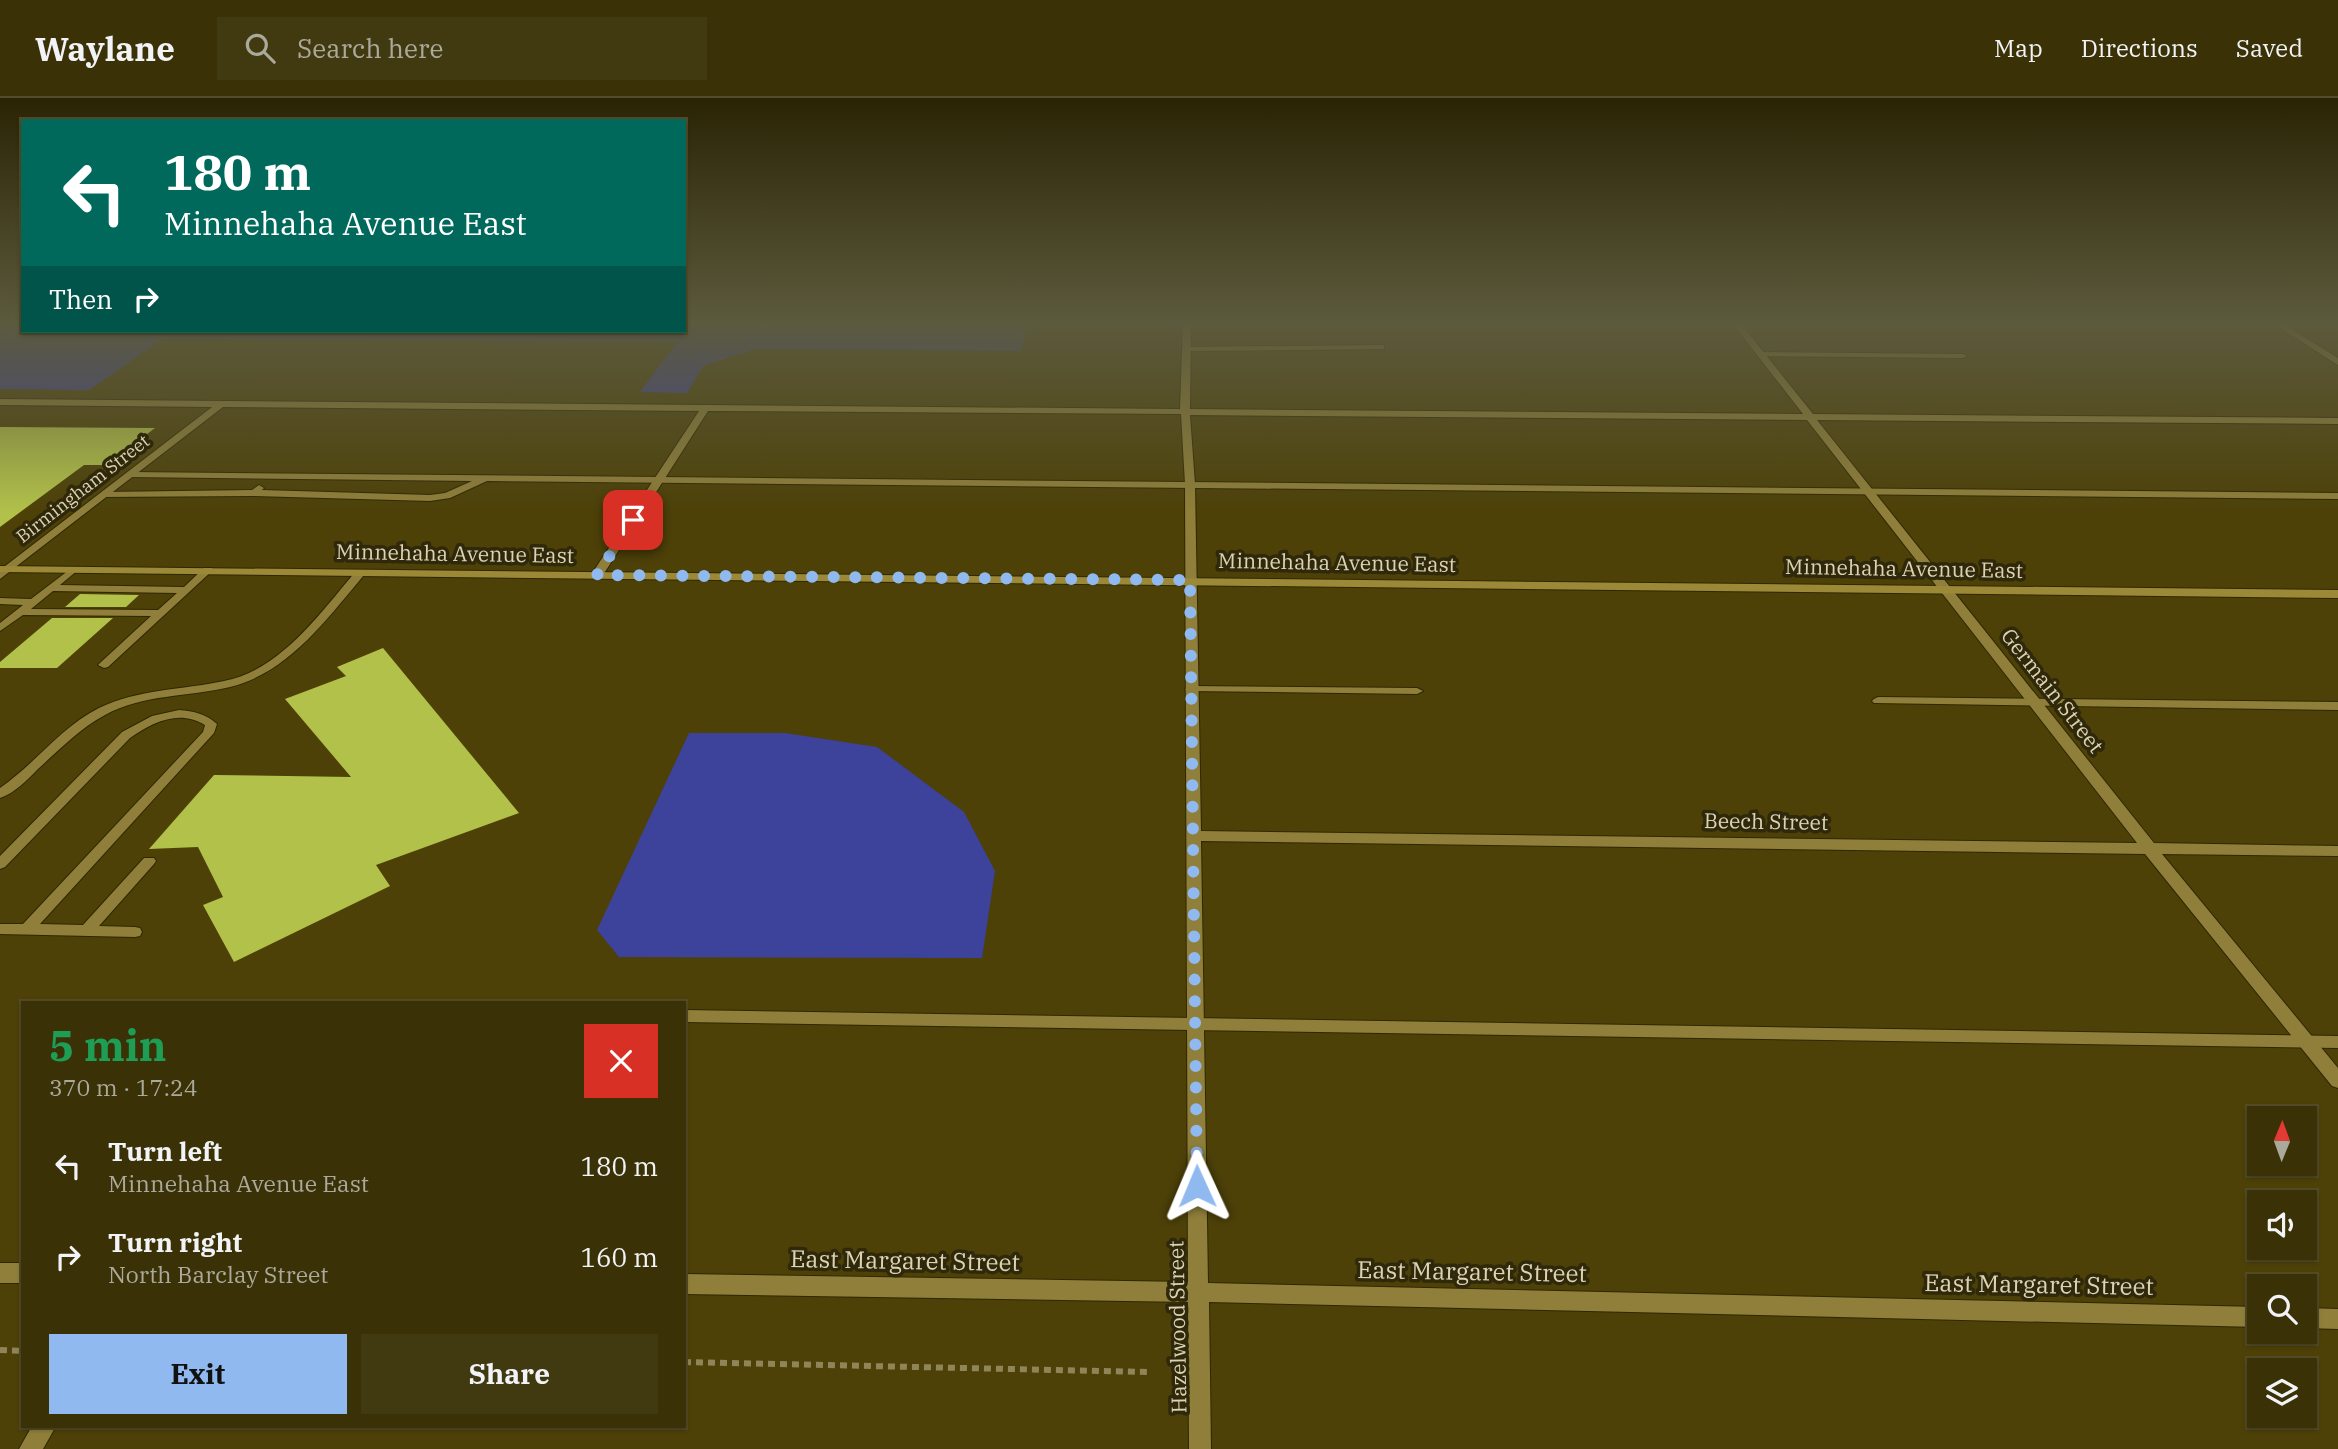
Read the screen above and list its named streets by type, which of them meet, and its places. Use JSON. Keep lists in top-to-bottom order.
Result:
{
  "streets": {
    "main road": ["Minnehaha Avenue East"],
    "street": [
      "Birmingham Street",
      "Germain Street",
      "Beech Street",
      "East Margaret Street",
      "Hazelwood Street"
    ]
  },
  "crossings": [
    ["Birmingham Street", "Minnehaha Avenue East"],
    ["Minnehaha Avenue East", "Germain Street"],
    ["Minnehaha Avenue East", "Hazelwood Street"],
    ["Germain Street", "Beech Street"],
    ["Beech Street", "Hazelwood Street"],
    ["East Margaret Street", "Hazelwood Street"]
  ],
  "north": "top",
  "page": {
    "header": "Waylane",
    "search": "Search here",
    "nav": ["Map", "Directions", "Saved"],
    "turn": ["180 m", "Minnehaha Avenue East"],
    "then": "Then",
    "heading": ["5 min", "370 m · 17:24"],
    "list": [
      {
        "name": "Turn left",
        "note": "Minnehaha Avenue East",
        "value": "180 m"
      },
      {
        "name": "Turn right",
        "note": "North Barclay Street",
        "value": "160 m"
      }
    ],
    "buttons": ["Exit", "Share"]
  }
}
